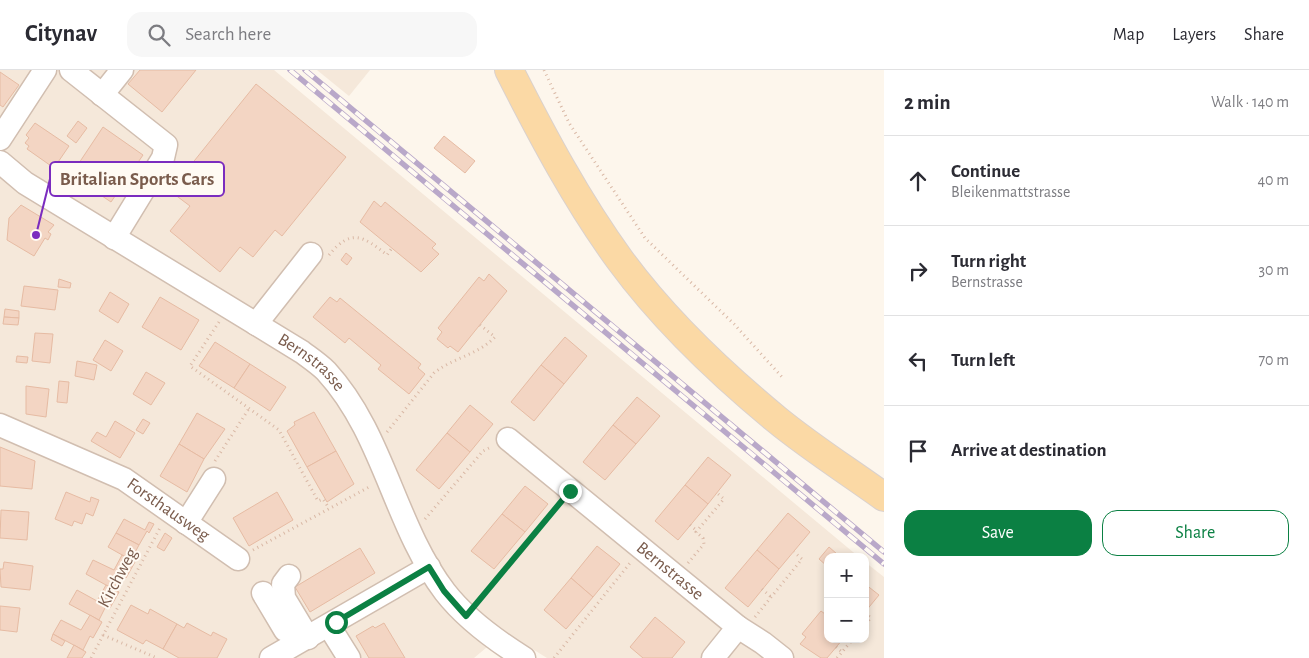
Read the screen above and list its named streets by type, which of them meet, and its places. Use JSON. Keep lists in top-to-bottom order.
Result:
{
  "streets": {
    "street": ["Bernstrasse", "Forsthausweg"],
    "path": ["Kirchweg"]
  },
  "crossings": [
    ["Forsthausweg", "Kirchweg"]
  ],
  "places": ["Britalian Sports Cars"],
  "page": {
    "header": "Citynav",
    "search": "Search here",
    "nav": ["Map", "Layers", "Share"],
    "heading": ["2 min", "Walk · 140 m"],
    "list": [
      ["Continue", "Bleikenmattstrasse", "40 m"],
      ["Turn right", "Bernstrasse", "30 m"],
      ["Turn left", "70 m"],
      "Arrive at destination"
    ],
    "buttons": ["Save", "Share"],
    "map_buttons": ["+", "−"]
  }
}
